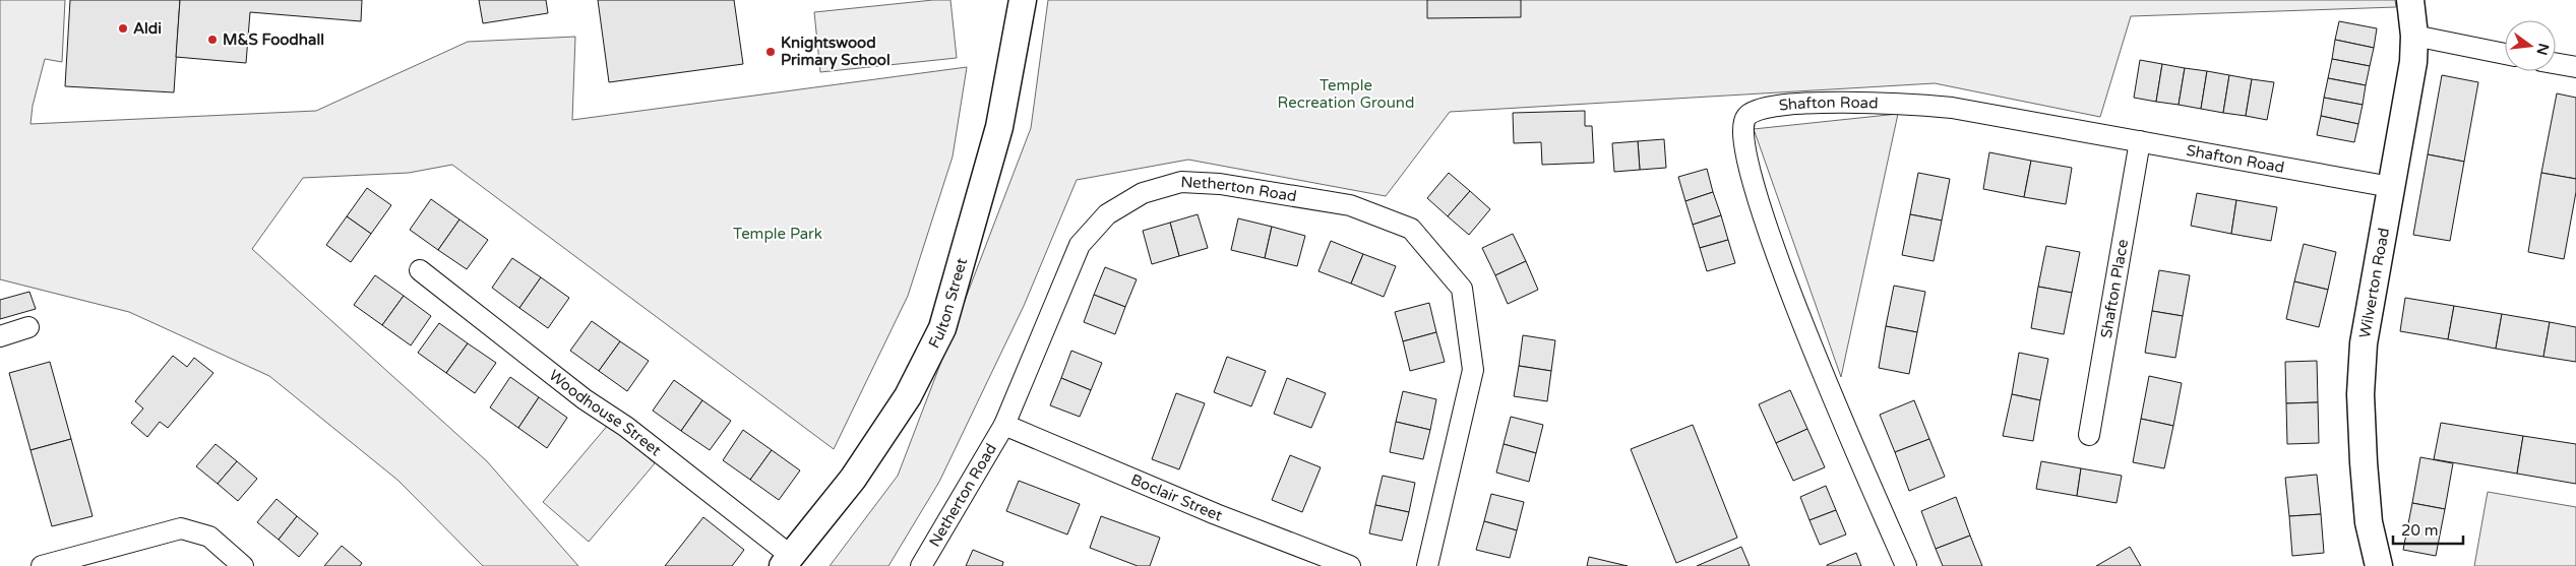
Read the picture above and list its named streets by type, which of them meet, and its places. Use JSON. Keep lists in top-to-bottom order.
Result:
{
  "streets": {
    "street": [
      "Shafton Road",
      "Netherton Road",
      "Wilverton Road",
      "Shafton Place",
      "Fulton Street",
      "Woodhouse Street",
      "Boclair Street"
    ]
  },
  "crossings": [
    ["Shafton Road", "Wilverton Road"],
    ["Shafton Road", "Shafton Place"],
    ["Netherton Road", "Boclair Street"],
    ["Fulton Street", "Woodhouse Street"]
  ],
  "parks": ["Temple Recreation Ground", "Temple Park"],
  "places": ["Aldi", "M&S Foodhall", "Knightswood Primary School"],
  "scale_bar": "20 m",
  "north": "right"
}
